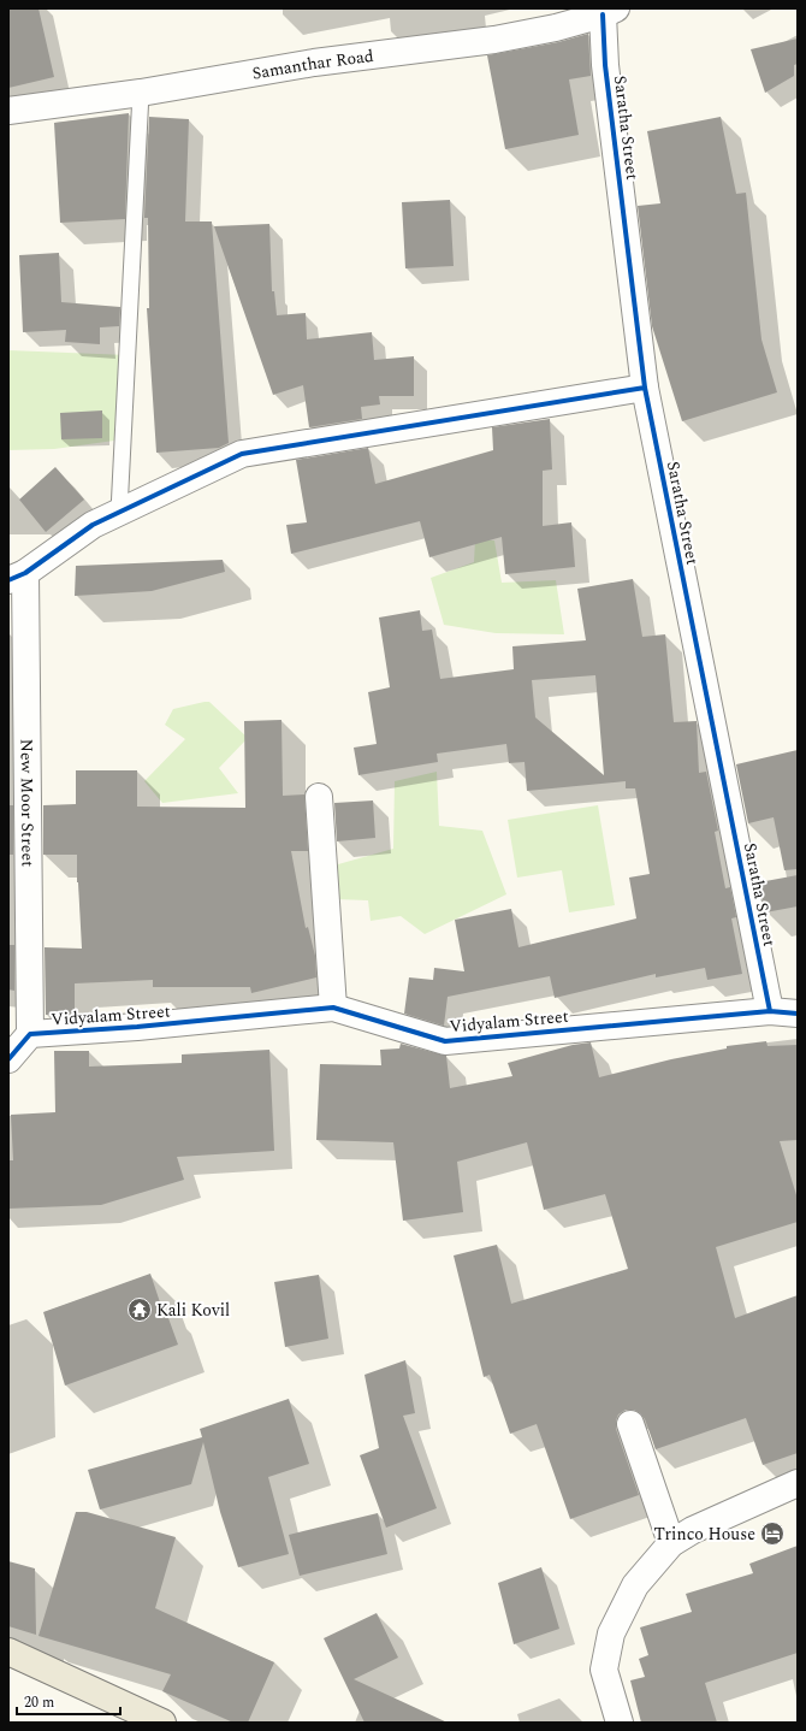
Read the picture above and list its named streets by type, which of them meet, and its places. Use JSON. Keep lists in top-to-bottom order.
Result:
{
  "streets": {
    "street": [
      "Samanthar Road",
      "Saratha Street",
      "New Moor Street",
      "Vidyalam Street"
    ]
  },
  "crossings": [
    ["Samanthar Road", "Saratha Street"],
    ["Saratha Street", "Vidyalam Street"],
    ["New Moor Street", "Vidyalam Street"]
  ],
  "places": {
    "temple": ["Kali Kovil"],
    "hotel": ["Trinco House"]
  },
  "scale_bar": "20 m"
}
